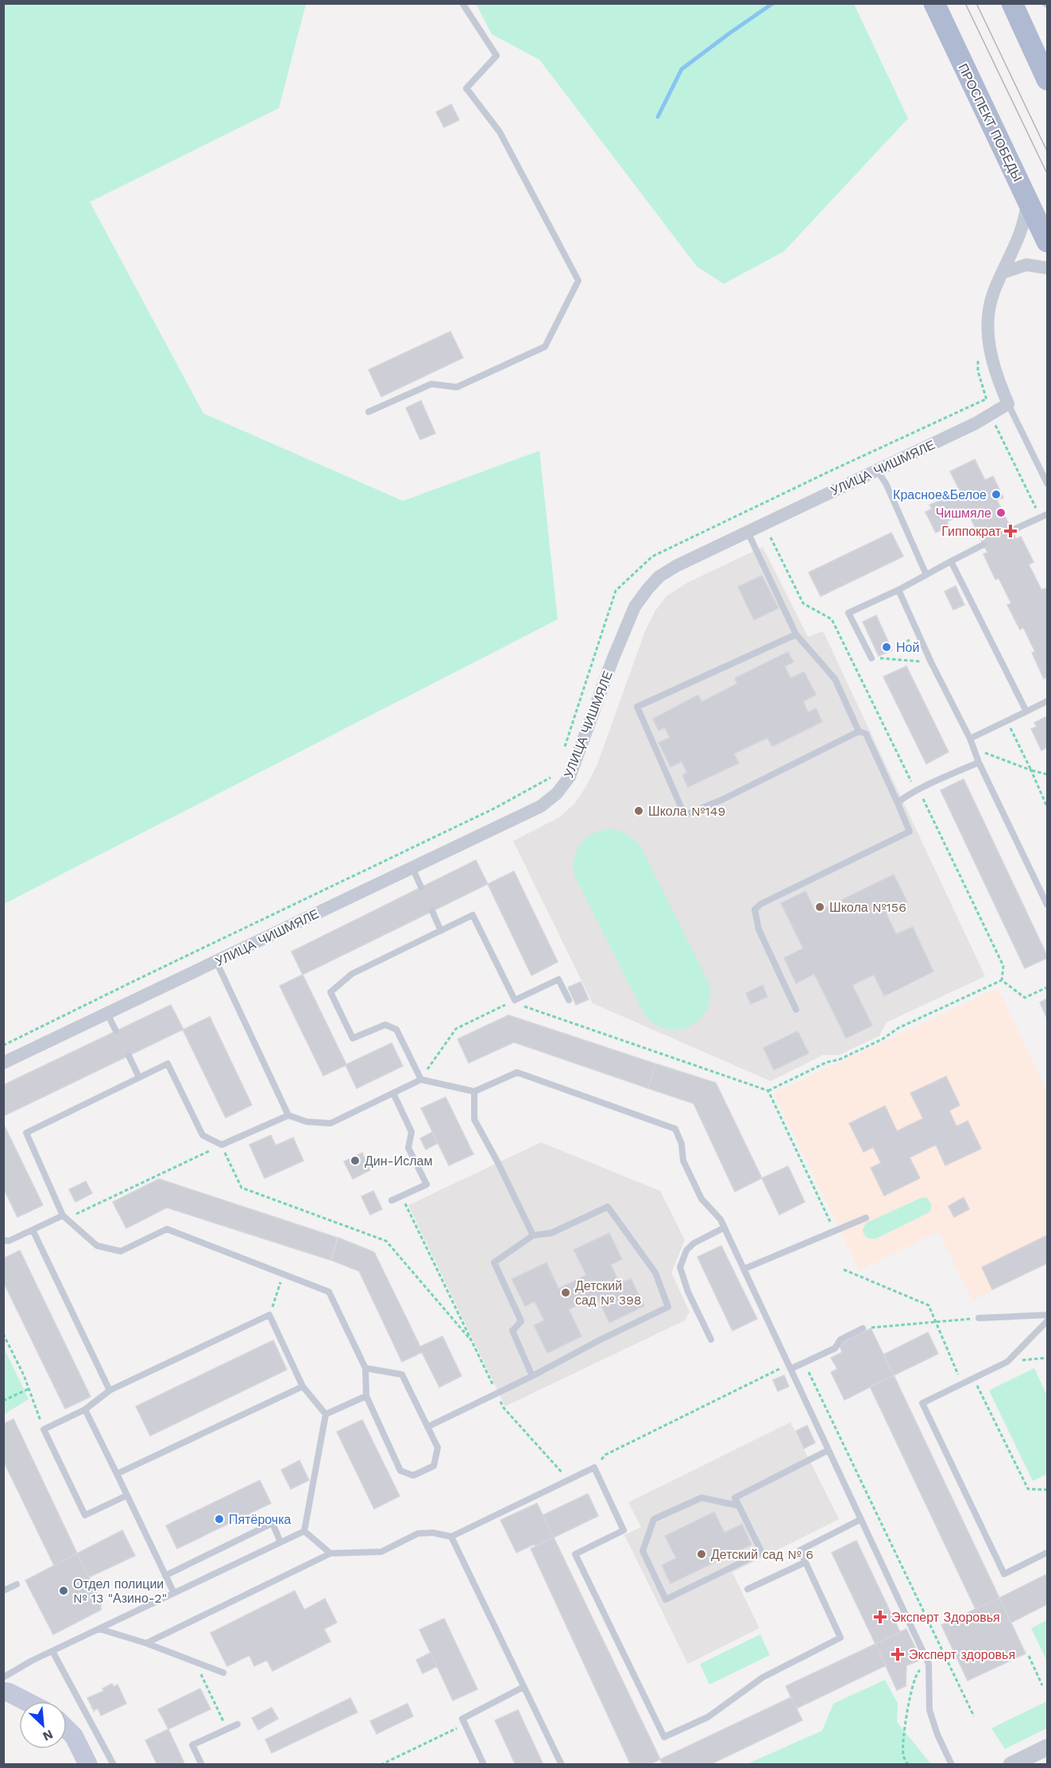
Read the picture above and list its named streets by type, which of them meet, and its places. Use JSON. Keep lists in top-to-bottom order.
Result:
{
  "streets": {
    "main road": ["ПРОСПЕКТ ПОБЕДЫ"],
    "street": ["УЛИЦА ЧИШМЯЛЕ"]
  },
  "places": {
    "other": [
      "Красное&Белое",
      "Чишмяле",
      "Ной",
      "Школа №149",
      "Школа №156",
      "Дин-Ислам",
      "Детский сад № 398",
      "Пятёрочка",
      "Детский сад № 6",
      "Отдел полиции № 13 \"Азино-2\""
    ],
    "health": ["Гиппократ", "Эксперт Здоровья", "Эксперт здоровья"]
  },
  "north": "bottom right"
}
